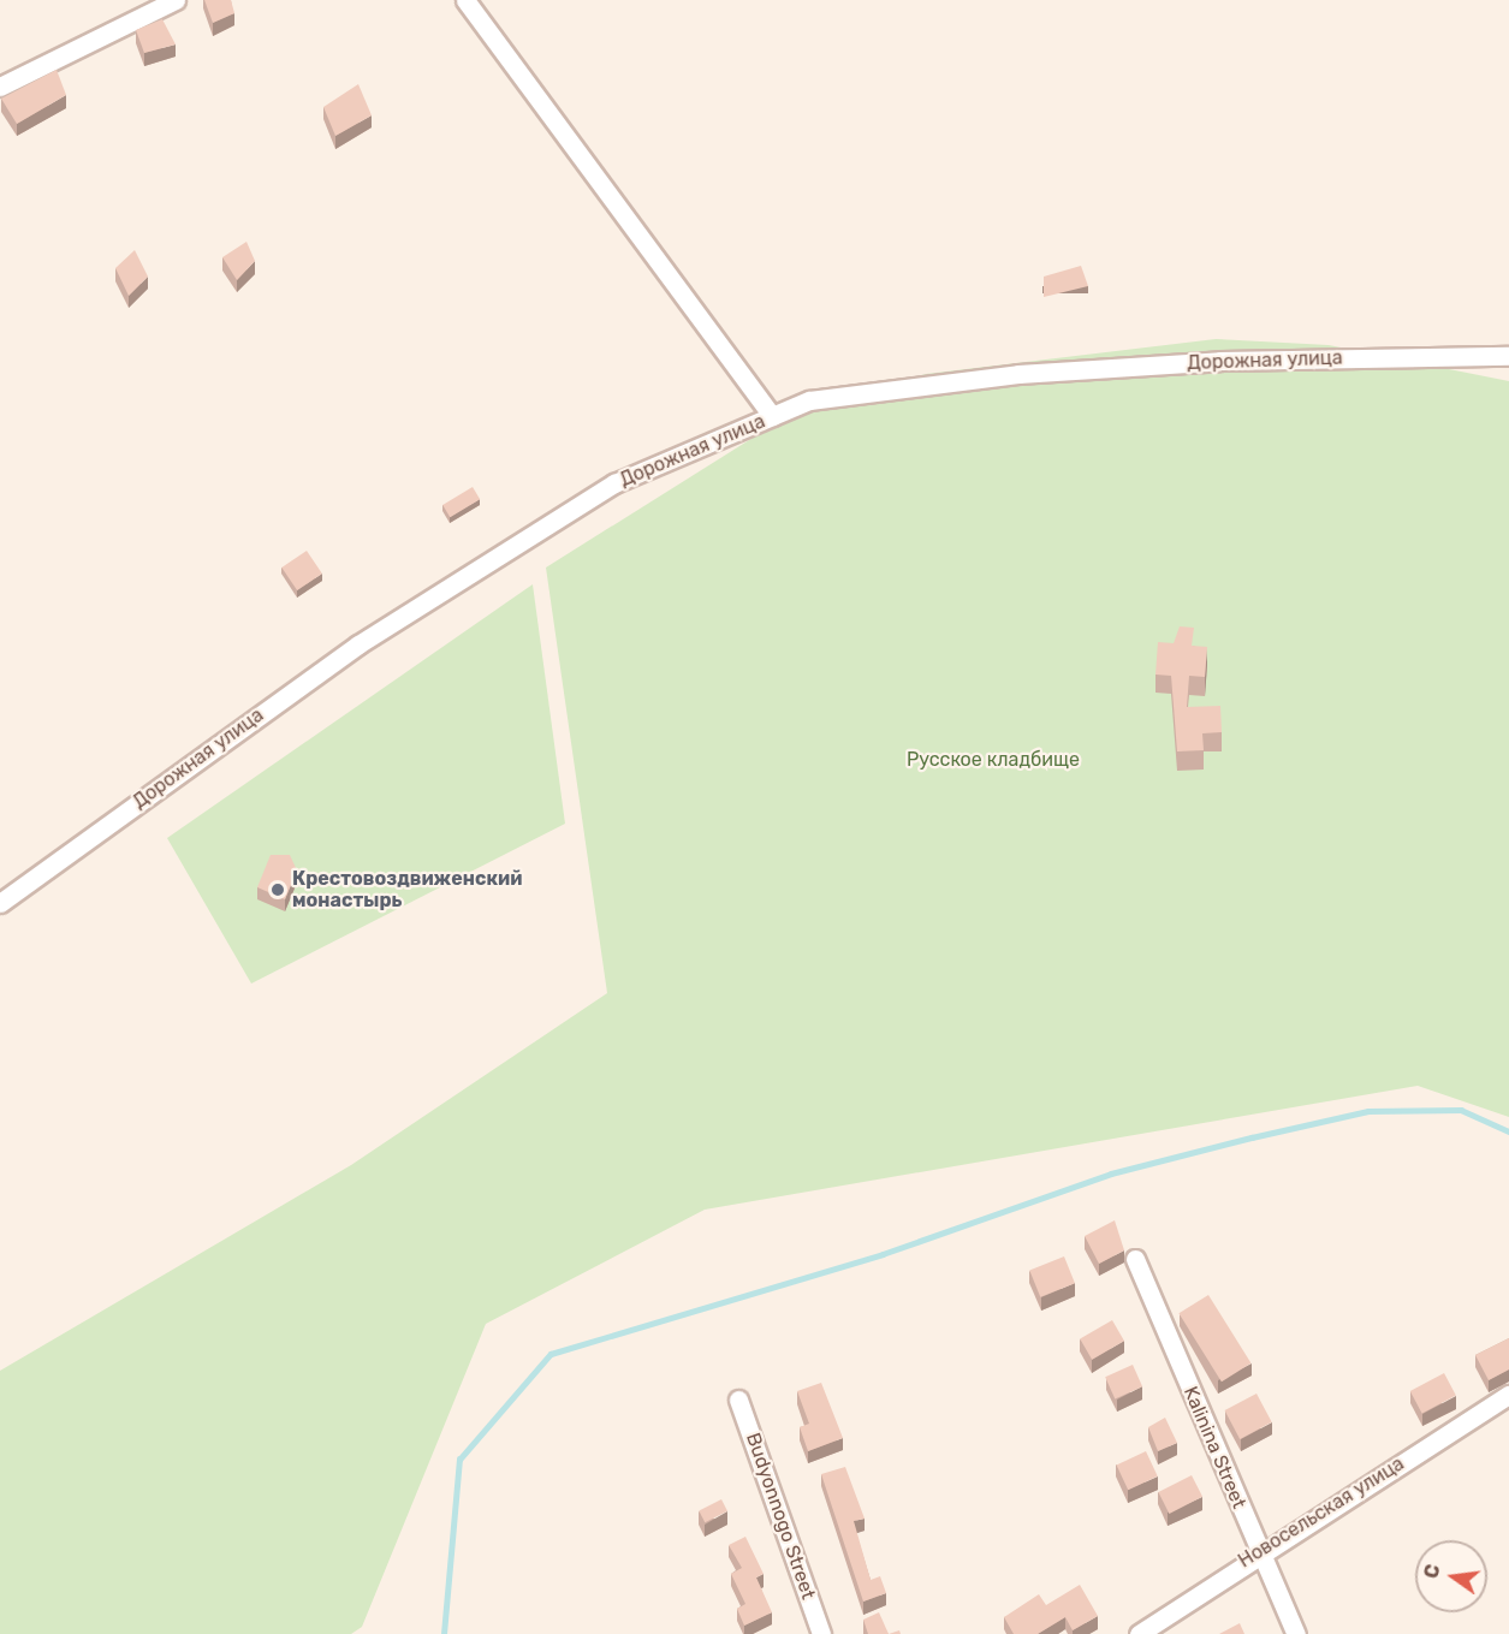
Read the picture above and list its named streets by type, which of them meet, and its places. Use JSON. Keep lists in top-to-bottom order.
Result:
{
  "streets": {
    "street": [
      "Дорожная улица",
      "Kalinina Street",
      "Новосельская улица",
      "Budyonnogo Street"
    ]
  },
  "crossings": [
    ["Kalinina Street", "Новосельская улица"]
  ],
  "parks": ["Русское кладбище"],
  "places": ["Крестовоздвиженский монастырь"],
  "north": "left"
}
